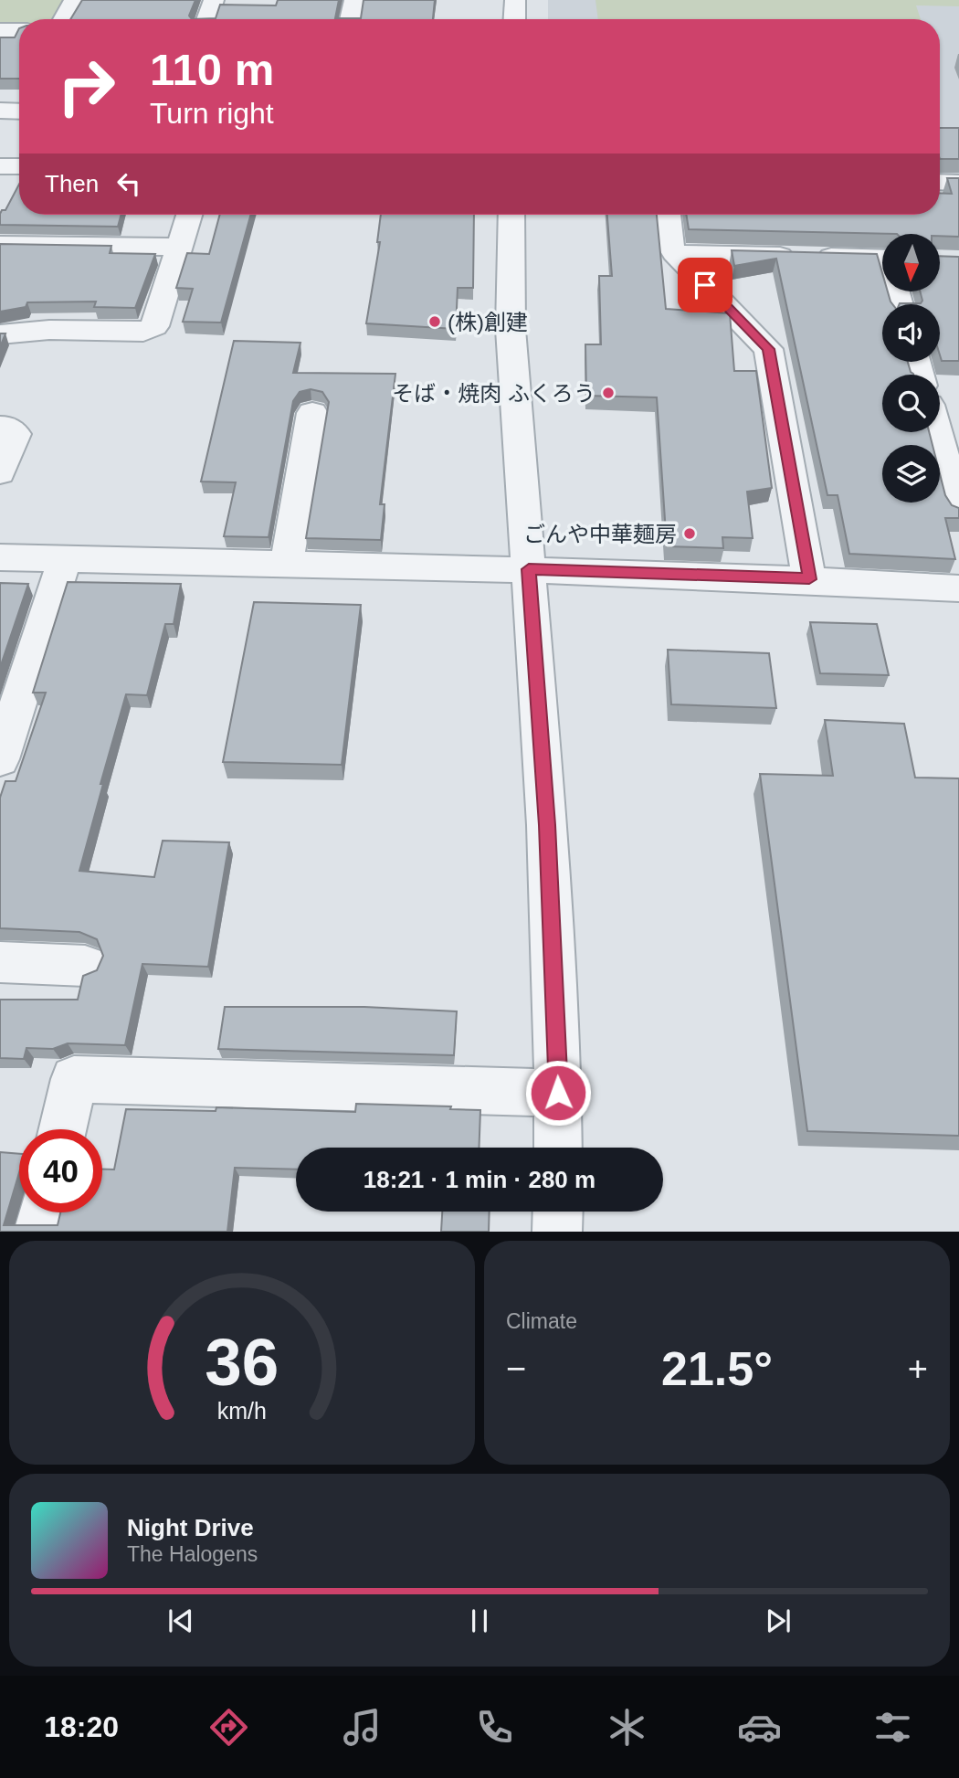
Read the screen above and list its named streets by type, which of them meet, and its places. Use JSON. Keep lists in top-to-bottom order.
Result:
{
  "places": ["(株)創建", "そば・焼肉 ふくろう", "ごんや中華麺房"],
  "north": "bottom",
  "page": {
    "turn": ["110 m", "Turn right"],
    "then": "Then",
    "limit": "40",
    "trip": "18:21 · 1 min · 280 m",
    "tile": "Climate",
    "heat": ["−", "21.5°", "+"],
    "song": ["Night Drive", "The Halogens"],
    "tabs": "18:20",
    "gauge": ["36", "km/h"]
  }
}
